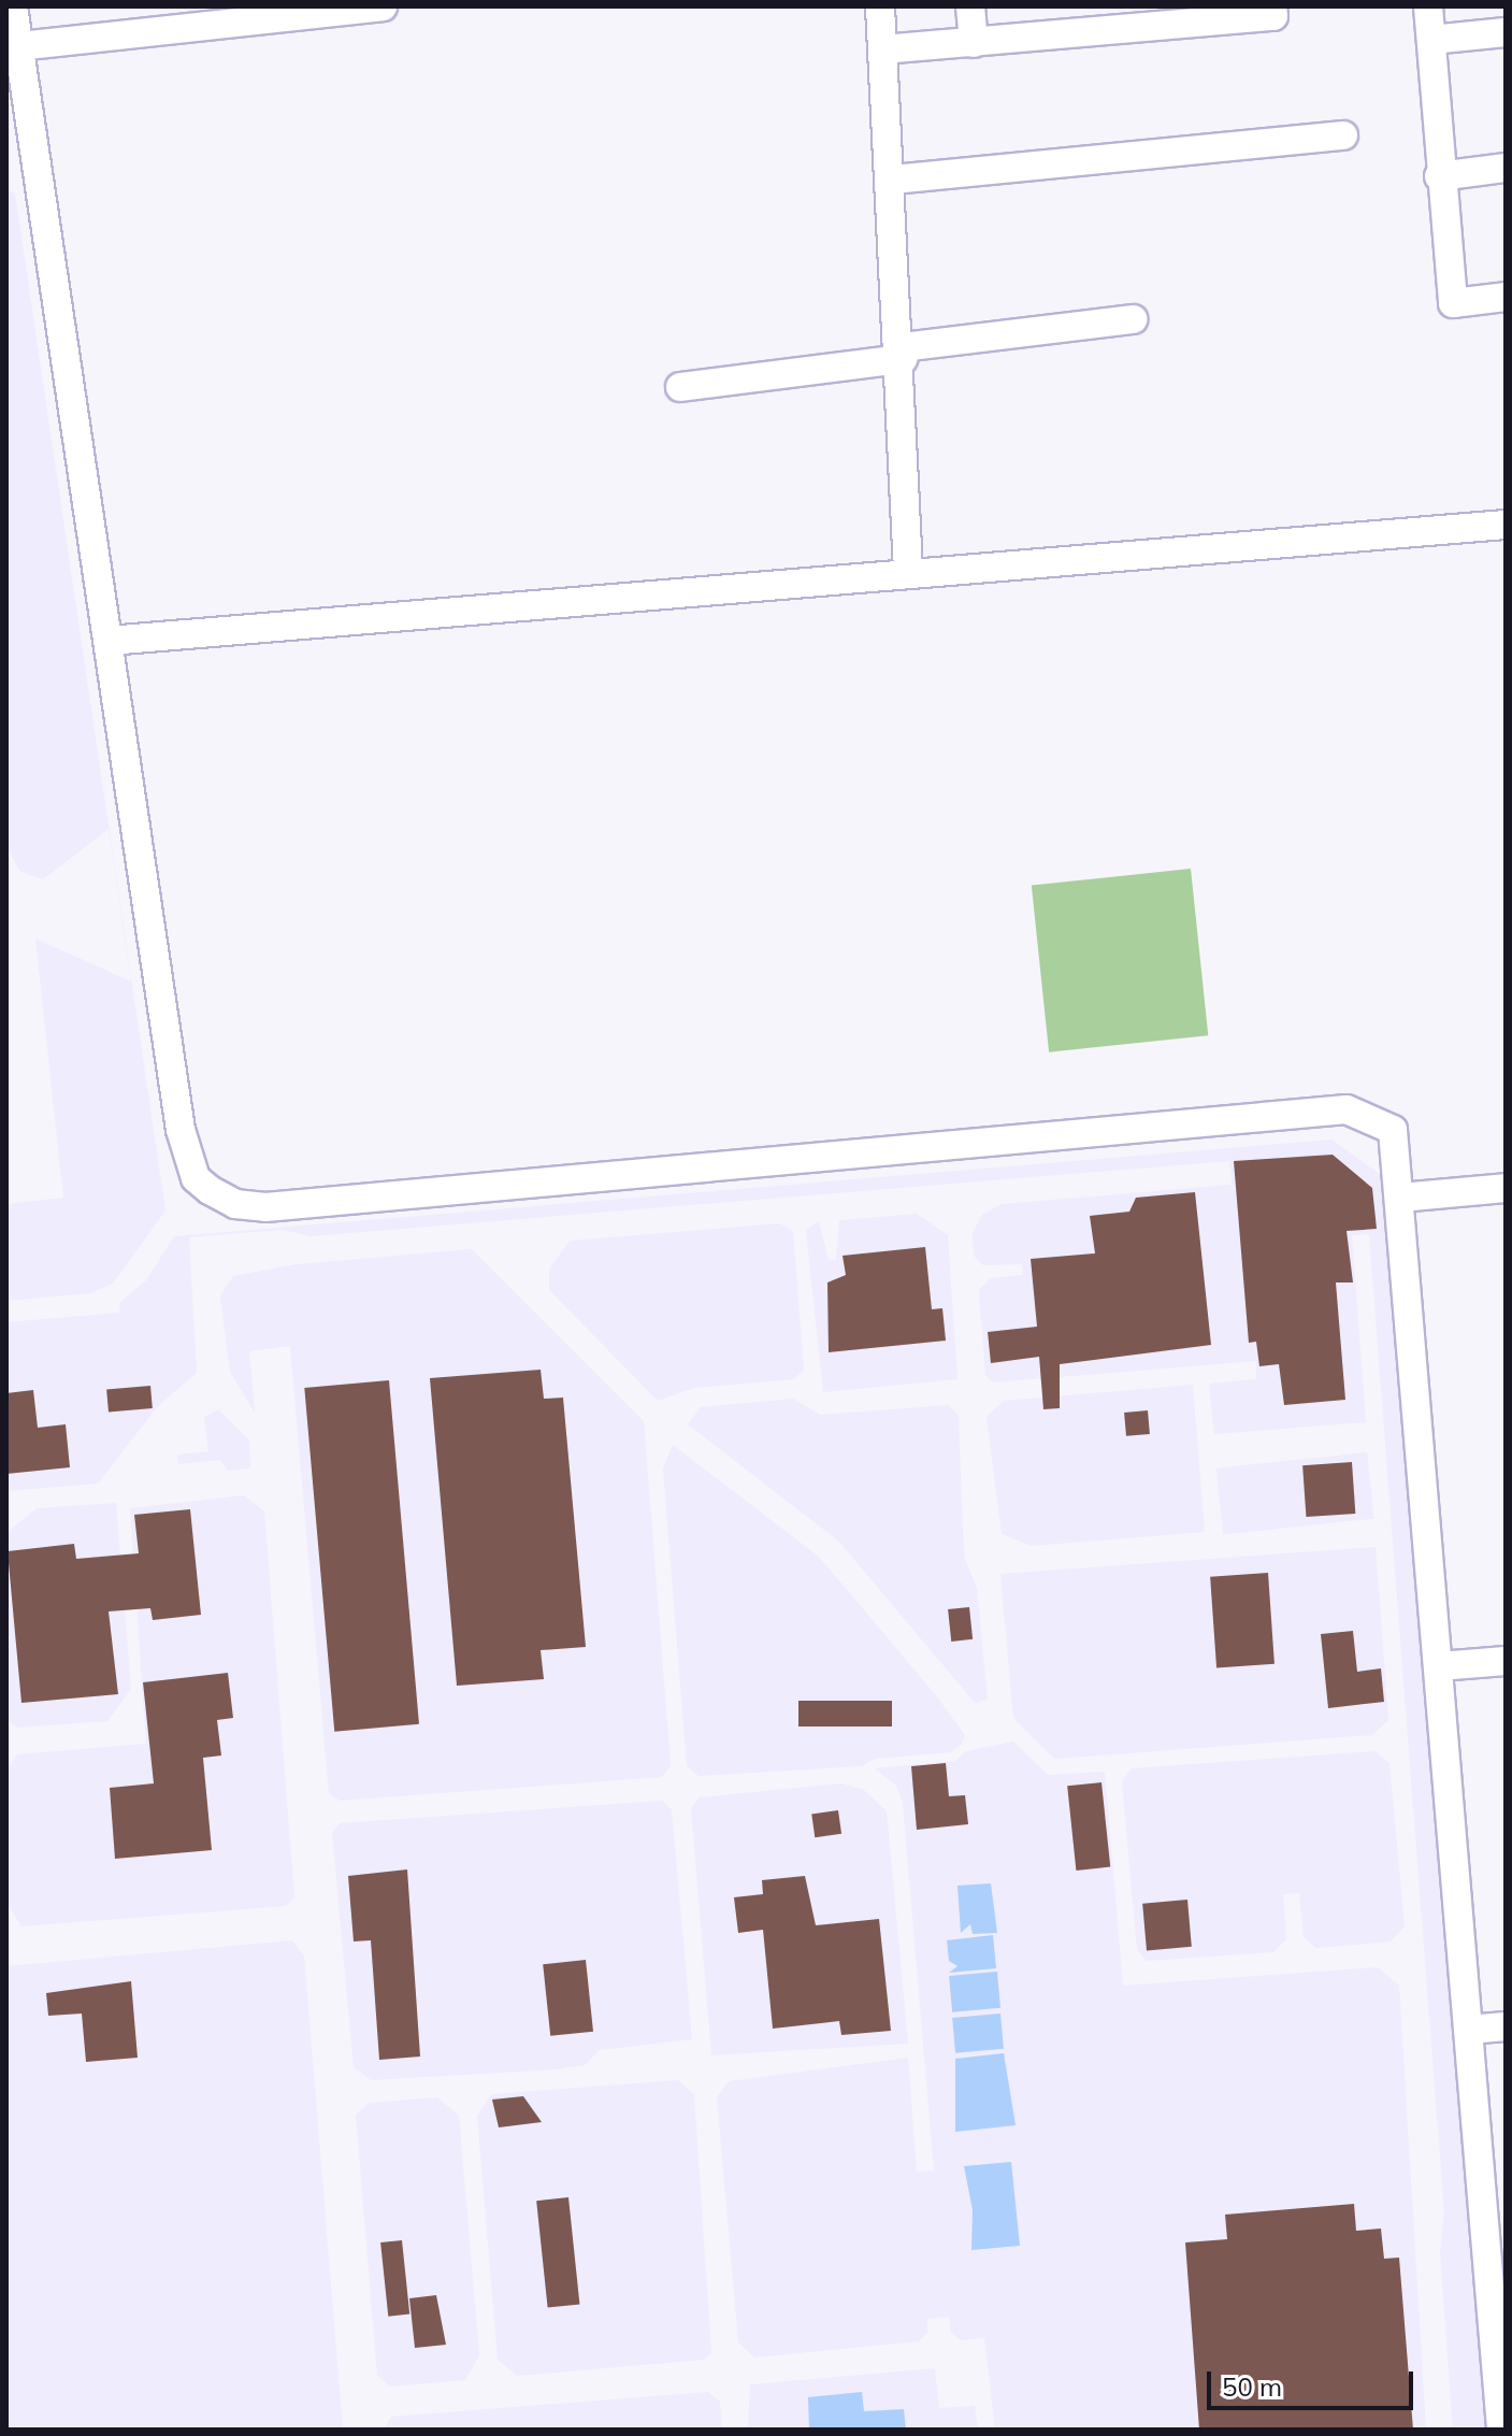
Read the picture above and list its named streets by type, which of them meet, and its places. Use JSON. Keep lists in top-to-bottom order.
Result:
{
  "scale_bar": "50 m"
}
